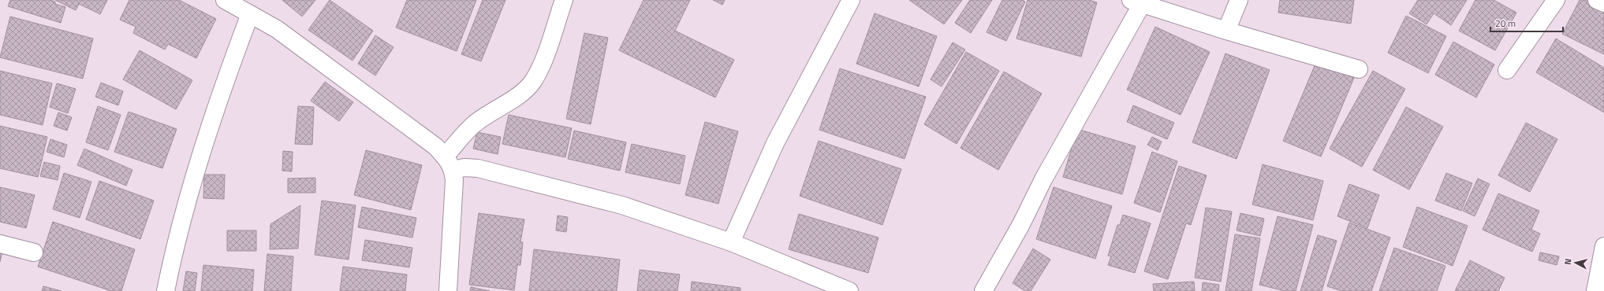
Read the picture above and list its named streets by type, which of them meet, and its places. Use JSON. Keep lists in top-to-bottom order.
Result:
{
  "scale_bar": "20 m",
  "north": "left"
}
